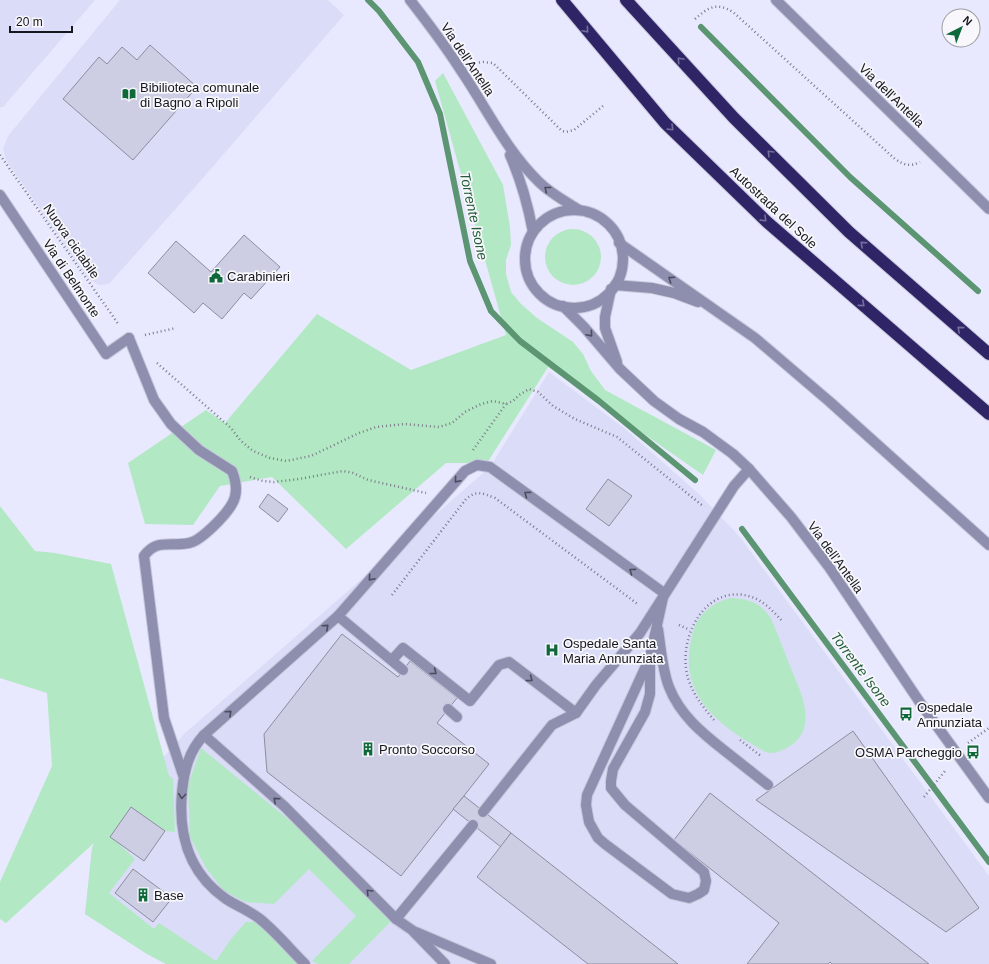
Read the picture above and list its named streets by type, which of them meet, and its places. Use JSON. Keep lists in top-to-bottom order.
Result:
{
  "streets": {
    "highway": ["Autostrada del Sole"],
    "street": ["Via dell'Antella", "Via di Belmonte"],
    "path": ["Nuova ciclabile"]
  },
  "crossings": [
    ["Nuova ciclabile", "Via di Belmonte"]
  ],
  "water": ["Torrente Isone"],
  "places": {
    "library": ["Bibilioteca comunale di Bagno a Ripoli"],
    "public building": ["Carabinieri"],
    "hospital": ["Ospedale Santa Maria Annunziata"],
    "bus stop": ["Ospedale Annunziata", "OSMA Parcheggio"],
    "building": ["Pronto Soccorso", "Base"]
  },
  "scale_bar": "20 m",
  "north": "top right"
}
